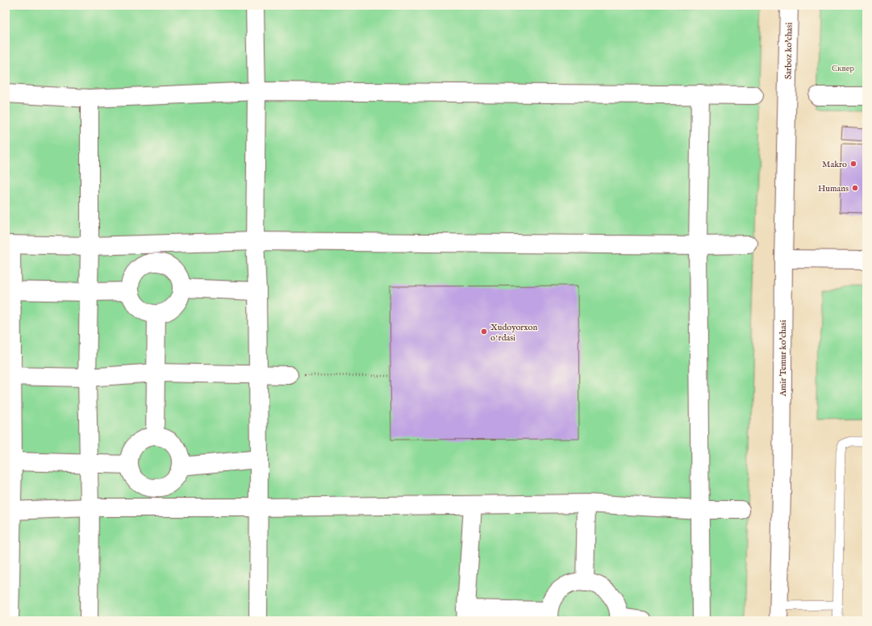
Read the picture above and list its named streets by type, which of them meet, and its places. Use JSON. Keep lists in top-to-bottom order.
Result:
{
  "streets": {
    "street": ["Sarboz ko'chasi", "Amir Temur ko'chasi"]
  },
  "crossings": [
    ["Sarboz ko'chasi", "Amir Temur ko'chasi"]
  ],
  "parks": ["Сквер"],
  "places": ["Makro", "Humans", "Xudoyorxon oʻrdasi"]
}
